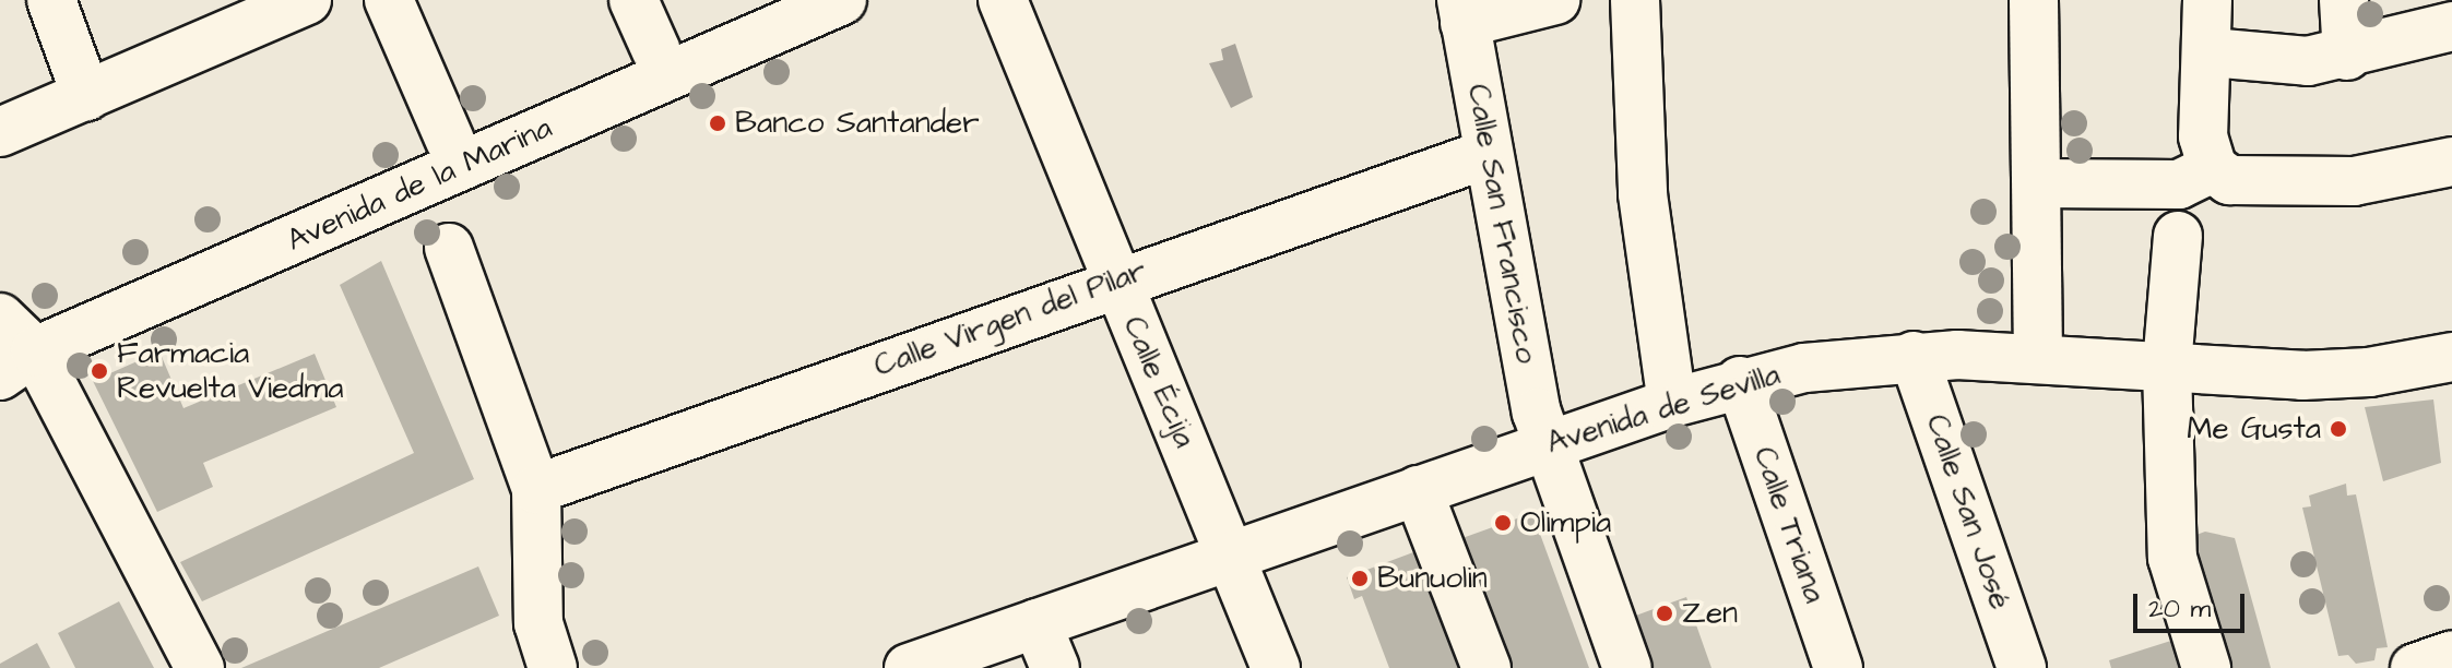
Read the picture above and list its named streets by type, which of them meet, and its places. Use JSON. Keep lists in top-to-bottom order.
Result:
{
  "streets": {
    "street": [
      "Avenida de la Marina",
      "Calle San Francisco",
      "Calle Virgen del Pilar",
      "Calle Écija",
      "Avenida de Sevilla",
      "Calle San José",
      "Calle Triana"
    ]
  },
  "crossings": [
    ["Calle San Francisco", "Calle Virgen del Pilar"],
    ["Calle San Francisco", "Avenida de Sevilla"],
    ["Calle Virgen del Pilar", "Calle Écija"],
    ["Calle Écija", "Avenida de Sevilla"],
    ["Avenida de Sevilla", "Calle San José"],
    ["Avenida de Sevilla", "Calle Triana"]
  ],
  "places": [
    "Banco Santander",
    "Farmacia Revuelta Viedma",
    "Me Gusta",
    "Olimpia",
    "Bunuolin",
    "Zen"
  ],
  "scale_bar": "20 m"
}
